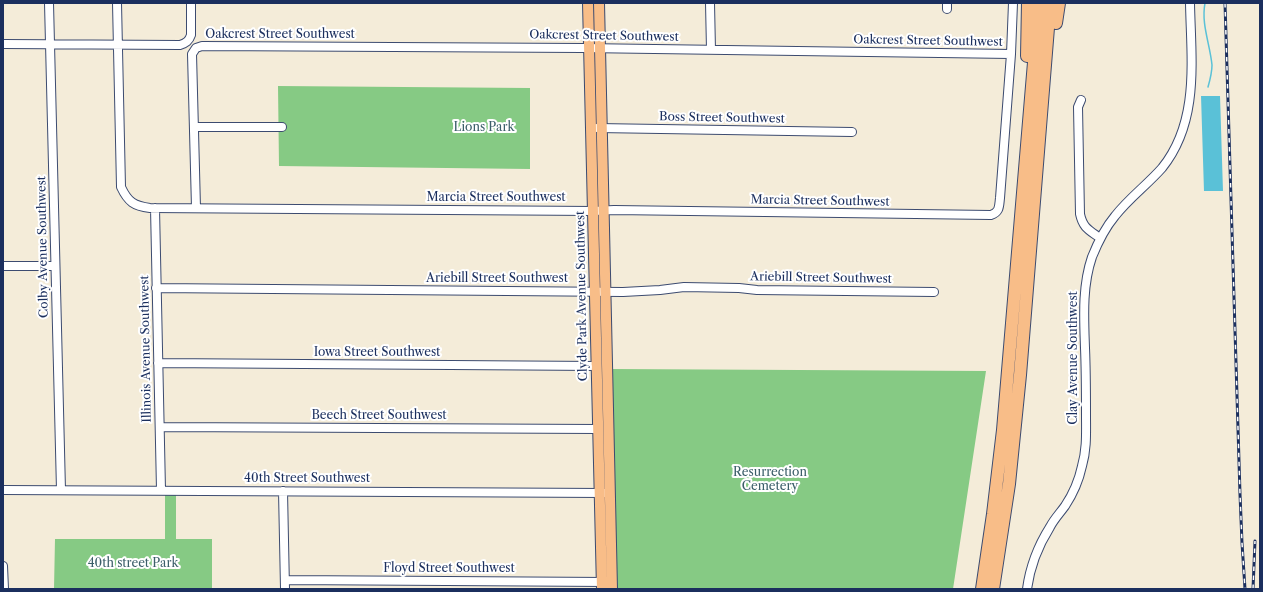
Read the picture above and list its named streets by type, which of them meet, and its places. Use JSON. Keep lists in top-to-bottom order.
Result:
{
  "streets": {
    "main road": ["Clyde Park Avenue Southwest"],
    "street": [
      "Oakcrest Street Southwest",
      "Boss Street Southwest",
      "Marcia Street Southwest",
      "Colby Avenue Southwest",
      "Ariebill Street Southwest",
      "Illinois Avenue Southwest",
      "Iowa Street Southwest",
      "Clay Avenue Southwest",
      "Beech Street Southwest",
      "40th Street Southwest",
      "Floyd Street Southwest"
    ]
  },
  "crossings": [
    ["Oakcrest Street Southwest", "Marcia Street Southwest"],
    ["Oakcrest Street Southwest", "Clyde Park Avenue Southwest"],
    ["Boss Street Southwest", "Clyde Park Avenue Southwest"],
    ["Marcia Street Southwest", "Clyde Park Avenue Southwest"],
    ["Marcia Street Southwest", "Illinois Avenue Southwest"],
    ["Colby Avenue Southwest", "40th Street Southwest"],
    ["Ariebill Street Southwest", "Clyde Park Avenue Southwest"],
    ["Ariebill Street Southwest", "Illinois Avenue Southwest"],
    ["Clyde Park Avenue Southwest", "Iowa Street Southwest"],
    ["Clyde Park Avenue Southwest", "Beech Street Southwest"],
    ["Clyde Park Avenue Southwest", "40th Street Southwest"],
    ["Clyde Park Avenue Southwest", "Floyd Street Southwest"],
    ["Illinois Avenue Southwest", "Iowa Street Southwest"],
    ["Illinois Avenue Southwest", "Beech Street Southwest"],
    ["Illinois Avenue Southwest", "40th Street Southwest"]
  ],
  "parks": ["Lions Park", "Resurrection Cemetery", "40th street Park"]
}
